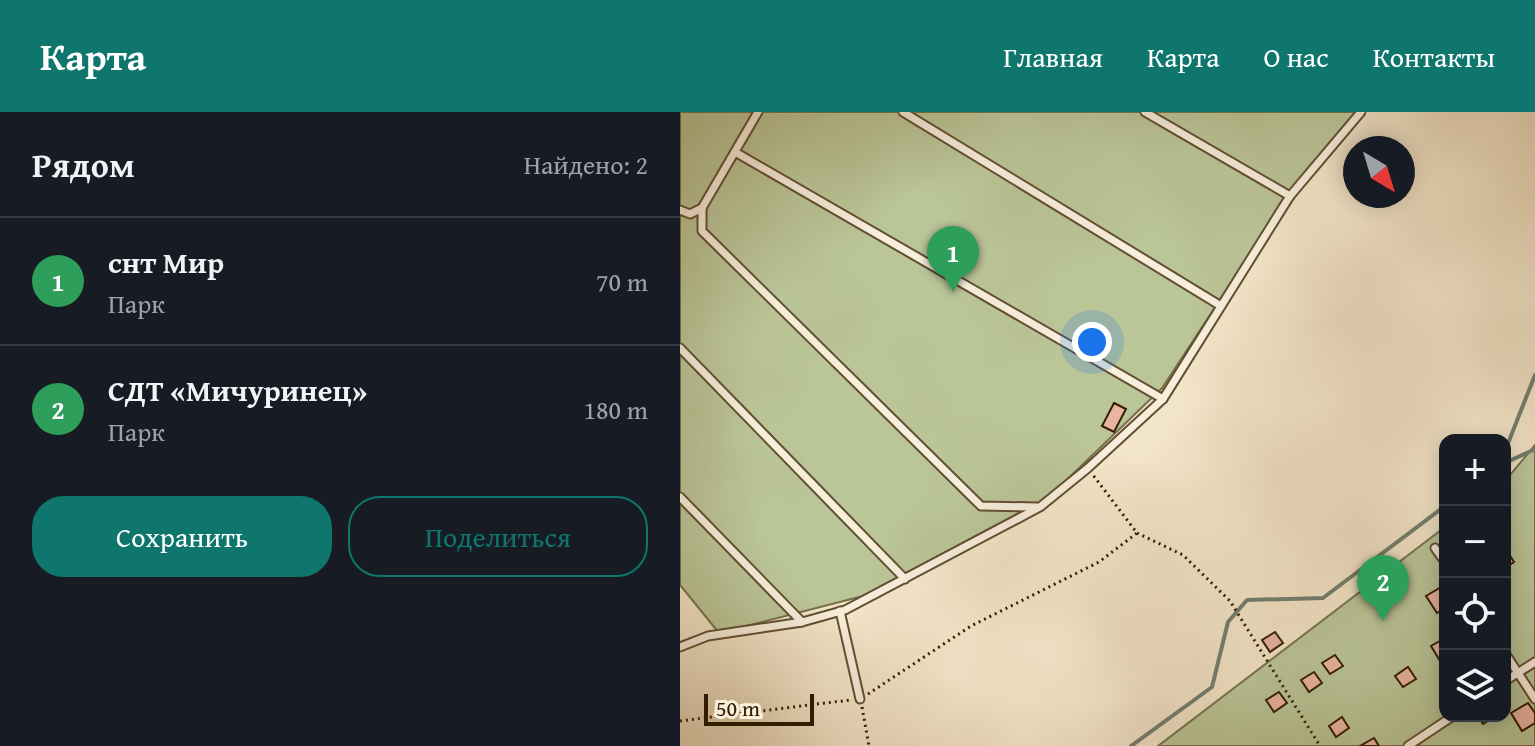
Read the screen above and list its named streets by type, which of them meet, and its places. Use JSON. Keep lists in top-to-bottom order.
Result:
{
  "scale_bar": "50 m",
  "north": "bottom right",
  "page": {
    "header": "Карта",
    "nav": [
      "Главная",
      "Карта",
      "О нас",
      "Контакты"
    ],
    "heading": ["Рядом", "Найдено: 2"],
    "list": [
      {
        "mark": "1",
        "name": "снт Мир",
        "note": "Парк",
        "value": "70 m"
      },
      {
        "mark": "2",
        "name": "СДТ «Мичуринец»",
        "note": "Парк",
        "value": "180 m"
      }
    ],
    "pins": ["1", "2"],
    "map_buttons": ["+", "−"],
    "buttons": ["Сохранить", "Поделиться"],
    "scale": "50 m"
  }
}
